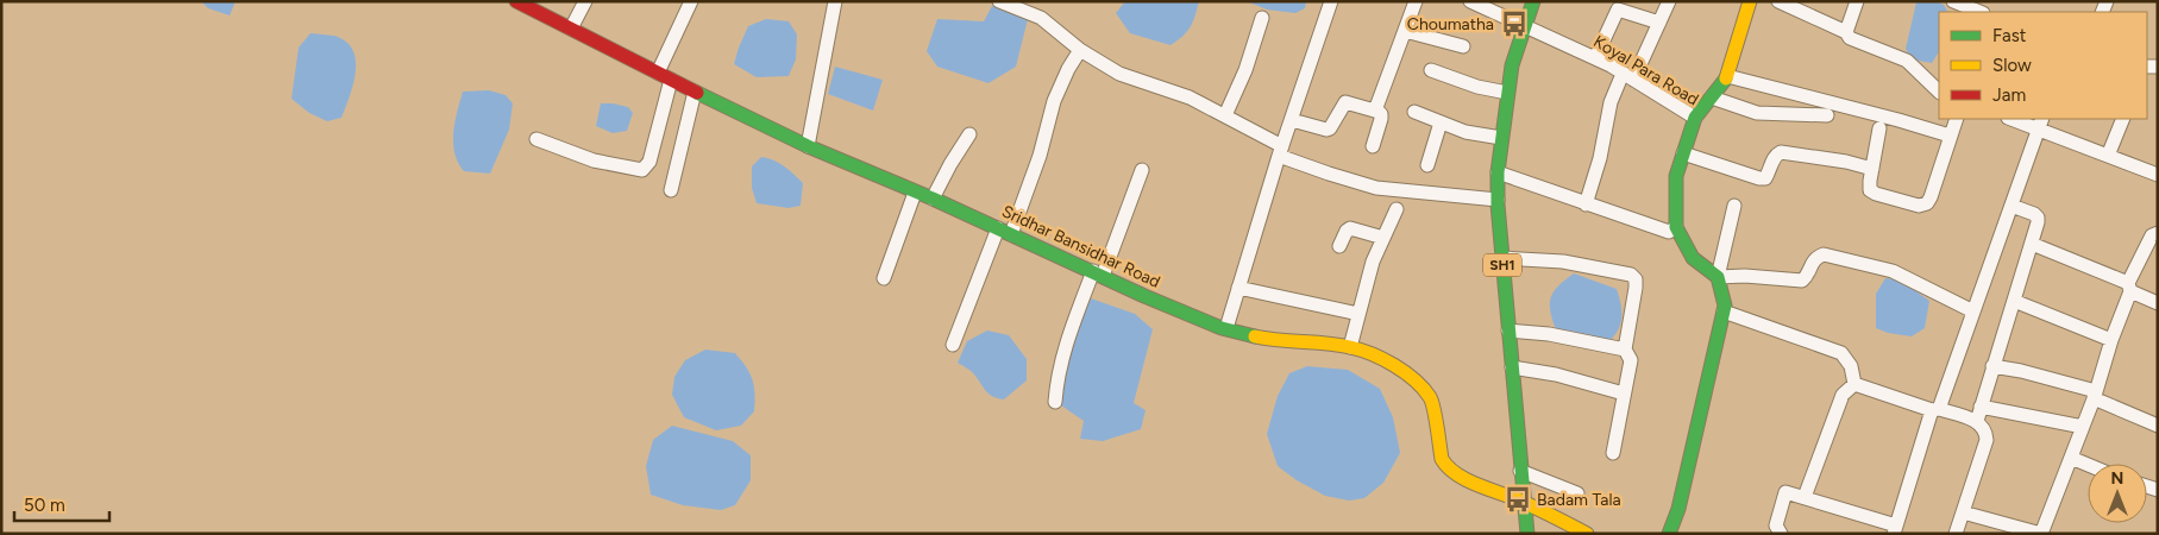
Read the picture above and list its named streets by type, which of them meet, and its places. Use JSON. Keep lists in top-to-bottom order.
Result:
{
  "streets": {
    "street": ["Koyal Para Road", "Sridhar Bansidhar Road", "SH1"]
  },
  "crossings": [
    ["Koyal Para Road", "SH1"],
    ["Sridhar Bansidhar Road", "SH1"]
  ],
  "places": {
    "bus stop": ["Choumatha", "Badam Tala"]
  },
  "legend": ["Fast", "Slow", "Jam"],
  "scale_bar": "50 m",
  "north": "top"
}
